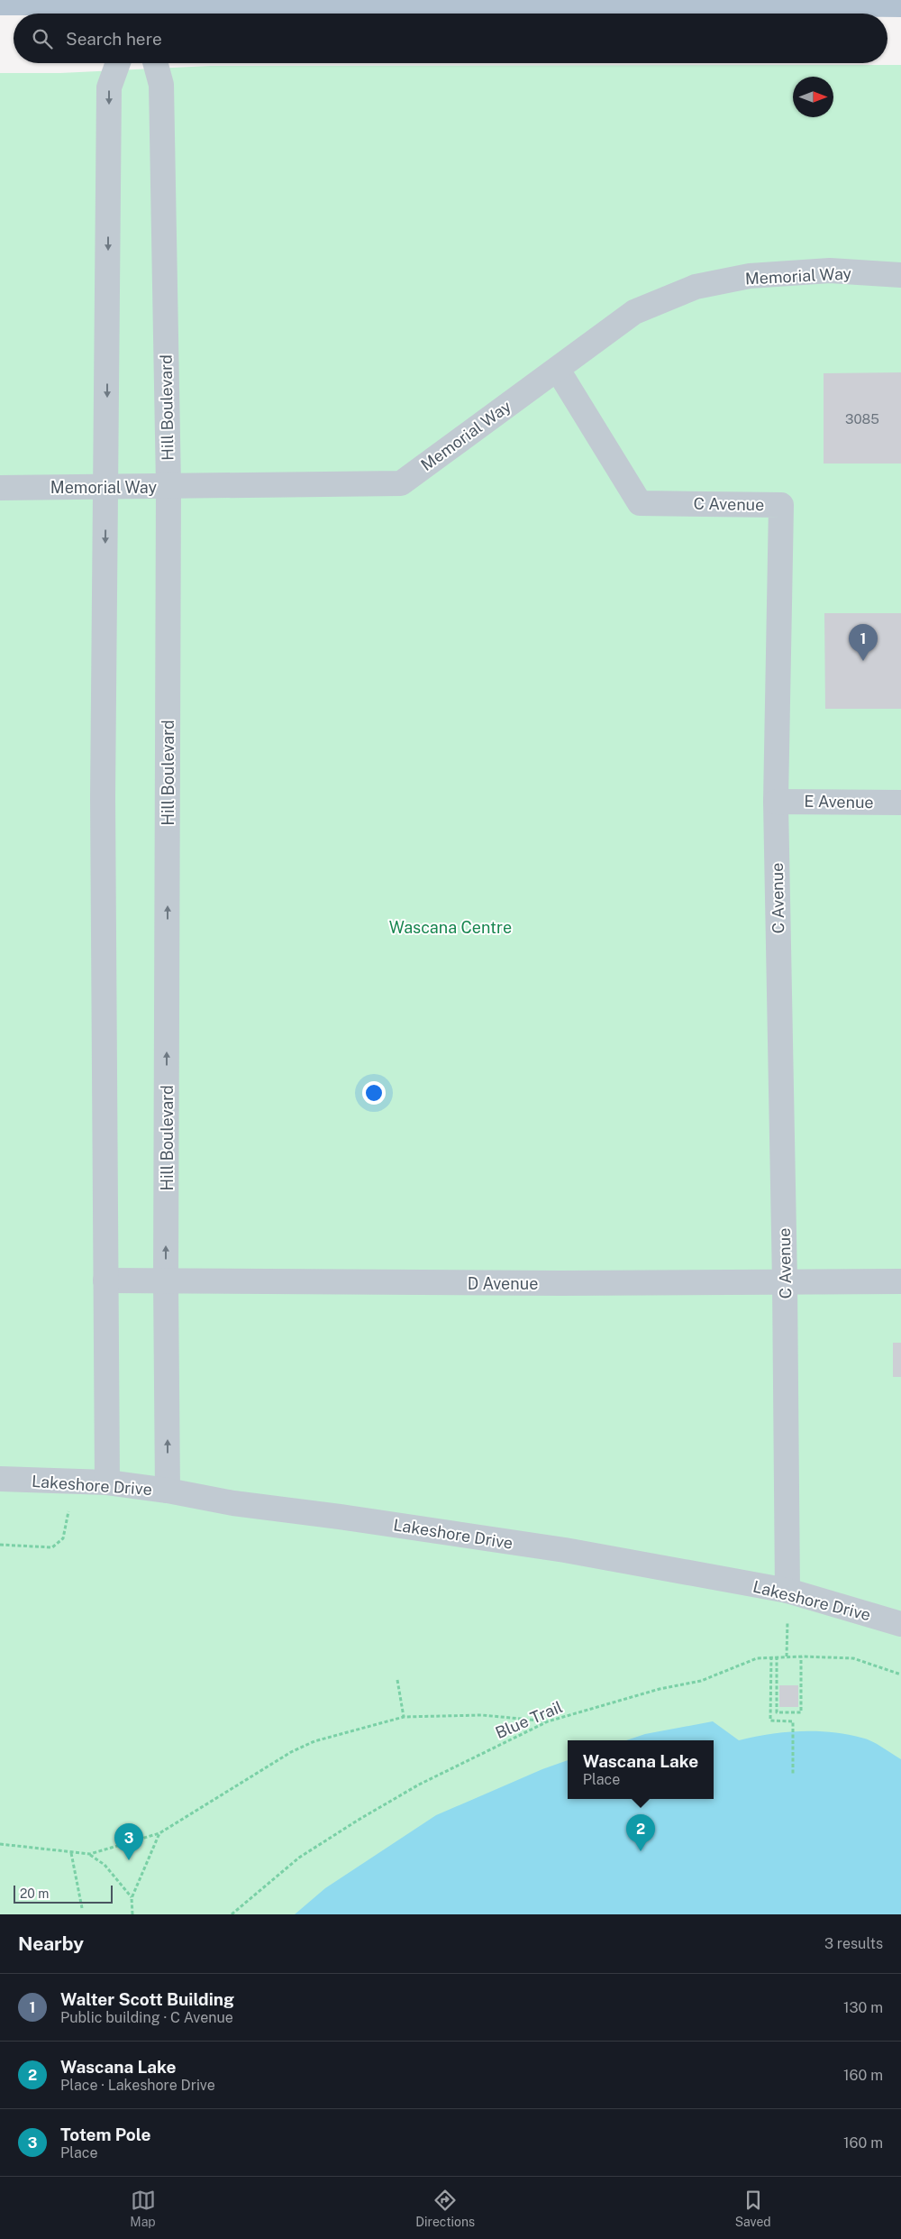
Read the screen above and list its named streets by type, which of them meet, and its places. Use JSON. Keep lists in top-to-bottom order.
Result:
{
  "streets": {
    "street": [
      "Memorial Way",
      "Hill Boulevard",
      "C Avenue",
      "E Avenue",
      "D Avenue",
      "Lakeshore Drive"
    ],
    "path": ["Blue Trail"]
  },
  "crossings": [
    ["Memorial Way", "Hill Boulevard"],
    ["Memorial Way", "C Avenue"],
    ["Hill Boulevard", "D Avenue"],
    ["Hill Boulevard", "Lakeshore Drive"],
    ["C Avenue", "E Avenue"],
    ["C Avenue", "D Avenue"],
    ["C Avenue", "Lakeshore Drive"]
  ],
  "parks": ["Wascana Centre"],
  "house_numbers": ["3085"],
  "scale_bar": "20 m",
  "north": "right",
  "page": {
    "search": "Search here",
    "pins": ["1", "2", "3"],
    "popup": ["Wascana Lake", "Place"],
    "scale": "20 m",
    "heading": ["Nearby", "3 results"],
    "list": [
      {
        "mark": "1",
        "name": "Walter Scott Building",
        "note": "Public building · C Avenue",
        "value": "130 m"
      },
      {
        "mark": "2",
        "name": "Wascana Lake",
        "note": "Place · Lakeshore Drive",
        "value": "160 m"
      },
      {
        "mark": "3",
        "name": "Totem Pole",
        "note": "Place",
        "value": "160 m"
      }
    ],
    "nav": ["Map", "Directions", "Saved"]
  }
}
